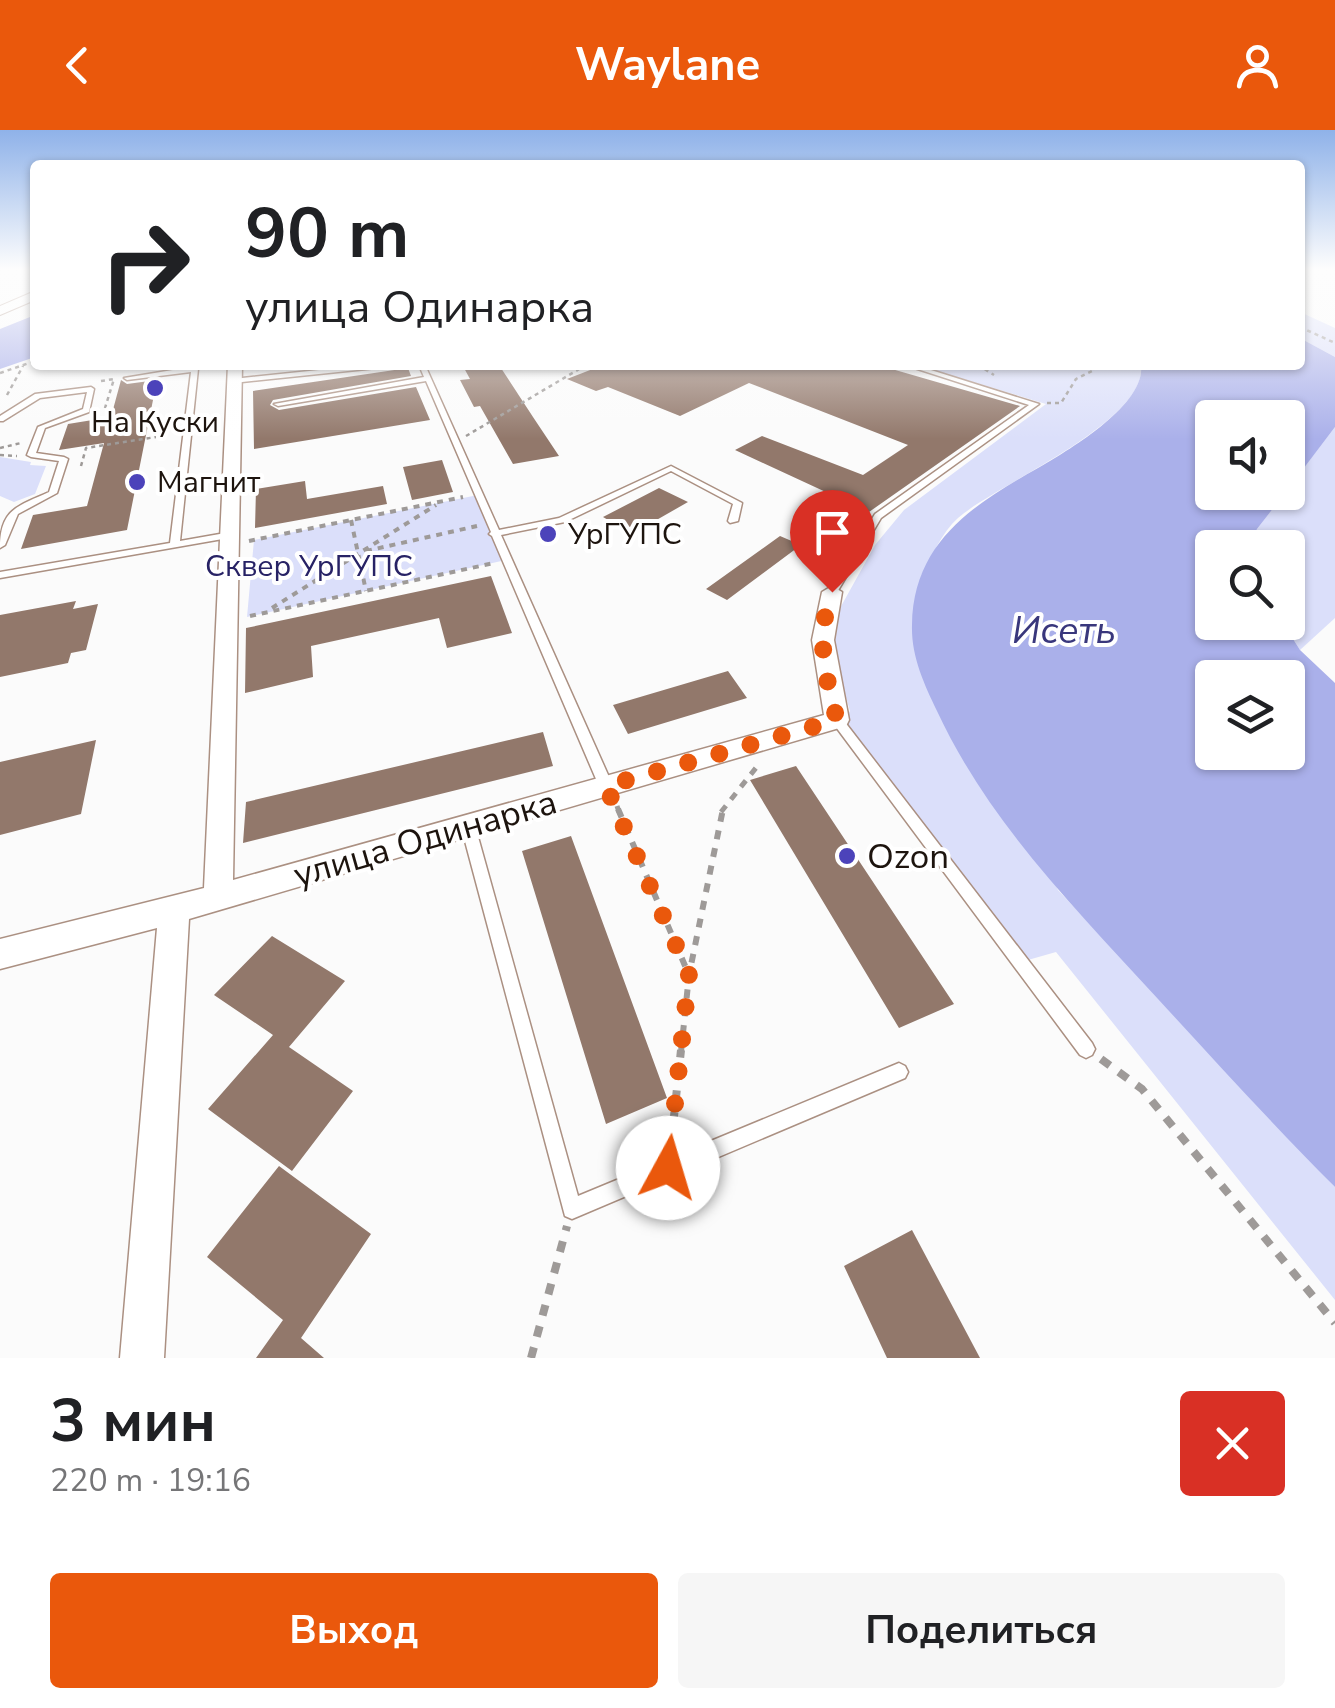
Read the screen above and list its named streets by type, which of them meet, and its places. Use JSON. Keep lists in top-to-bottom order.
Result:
{
  "streets": {
    "street": ["улица Одинарка"]
  },
  "water": ["Исеть"],
  "parks": ["Сквер УрГУПС"],
  "places": [
    "На Куски",
    "Магнит",
    "УрГУПС",
    "Ozon"
  ],
  "page": {
    "header": "Waylane",
    "turn": ["90 m", "улица Одинарка"],
    "heading": ["3 мин", "220 m · 19:16"],
    "buttons": ["Выход", "Поделиться"]
  }
}
